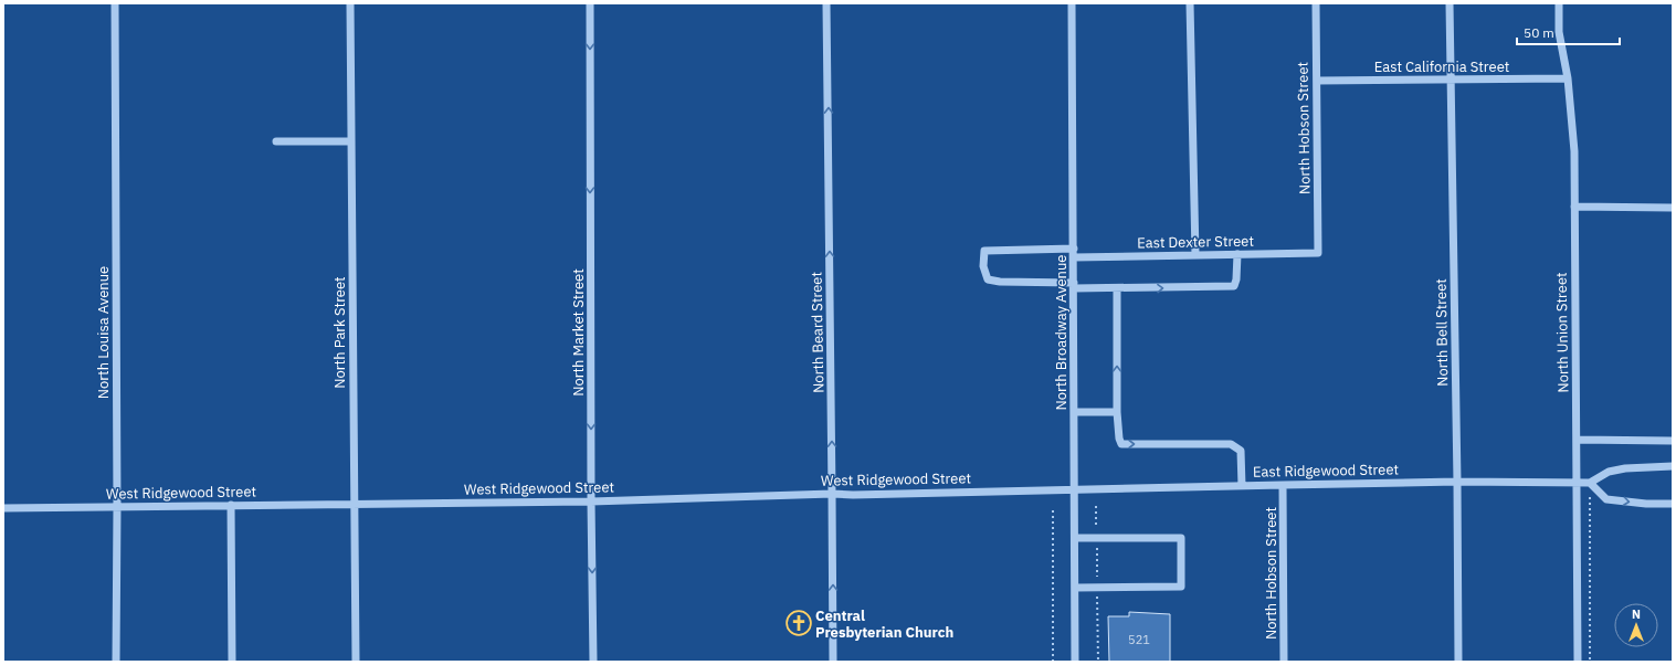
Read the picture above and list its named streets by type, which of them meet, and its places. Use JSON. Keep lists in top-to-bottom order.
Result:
{
  "streets": {
    "street": [
      "East California Street",
      "North Hobson Street",
      "East Dexter Street",
      "North Louisa Avenue",
      "North Park Street",
      "North Market Street",
      "North Beard Street",
      "North Broadway Avenue",
      "North Bell Street",
      "North Union Street",
      "East Ridgewood Street",
      "West Ridgewood Street"
    ]
  },
  "crossings": [
    ["East California Street", "North Hobson Street"],
    ["East California Street", "North Bell Street"],
    ["East California Street", "North Union Street"],
    ["North Hobson Street", "East Dexter Street"],
    ["North Hobson Street", "East Ridgewood Street"],
    ["East Dexter Street", "North Broadway Avenue"],
    ["North Louisa Avenue", "West Ridgewood Street"],
    ["North Park Street", "West Ridgewood Street"],
    ["North Market Street", "West Ridgewood Street"],
    ["North Beard Street", "West Ridgewood Street"],
    ["North Broadway Avenue", "East Ridgewood Street"],
    ["North Broadway Avenue", "West Ridgewood Street"],
    ["North Bell Street", "East Ridgewood Street"],
    ["North Union Street", "East Ridgewood Street"],
    ["East Ridgewood Street", "West Ridgewood Street"]
  ],
  "one_way": ["North Market Street", "North Beard Street"],
  "places": {
    "church": ["Central Presbyterian Church"]
  },
  "house_numbers": ["521"],
  "scale_bar": "50 m",
  "north": "top"
}
